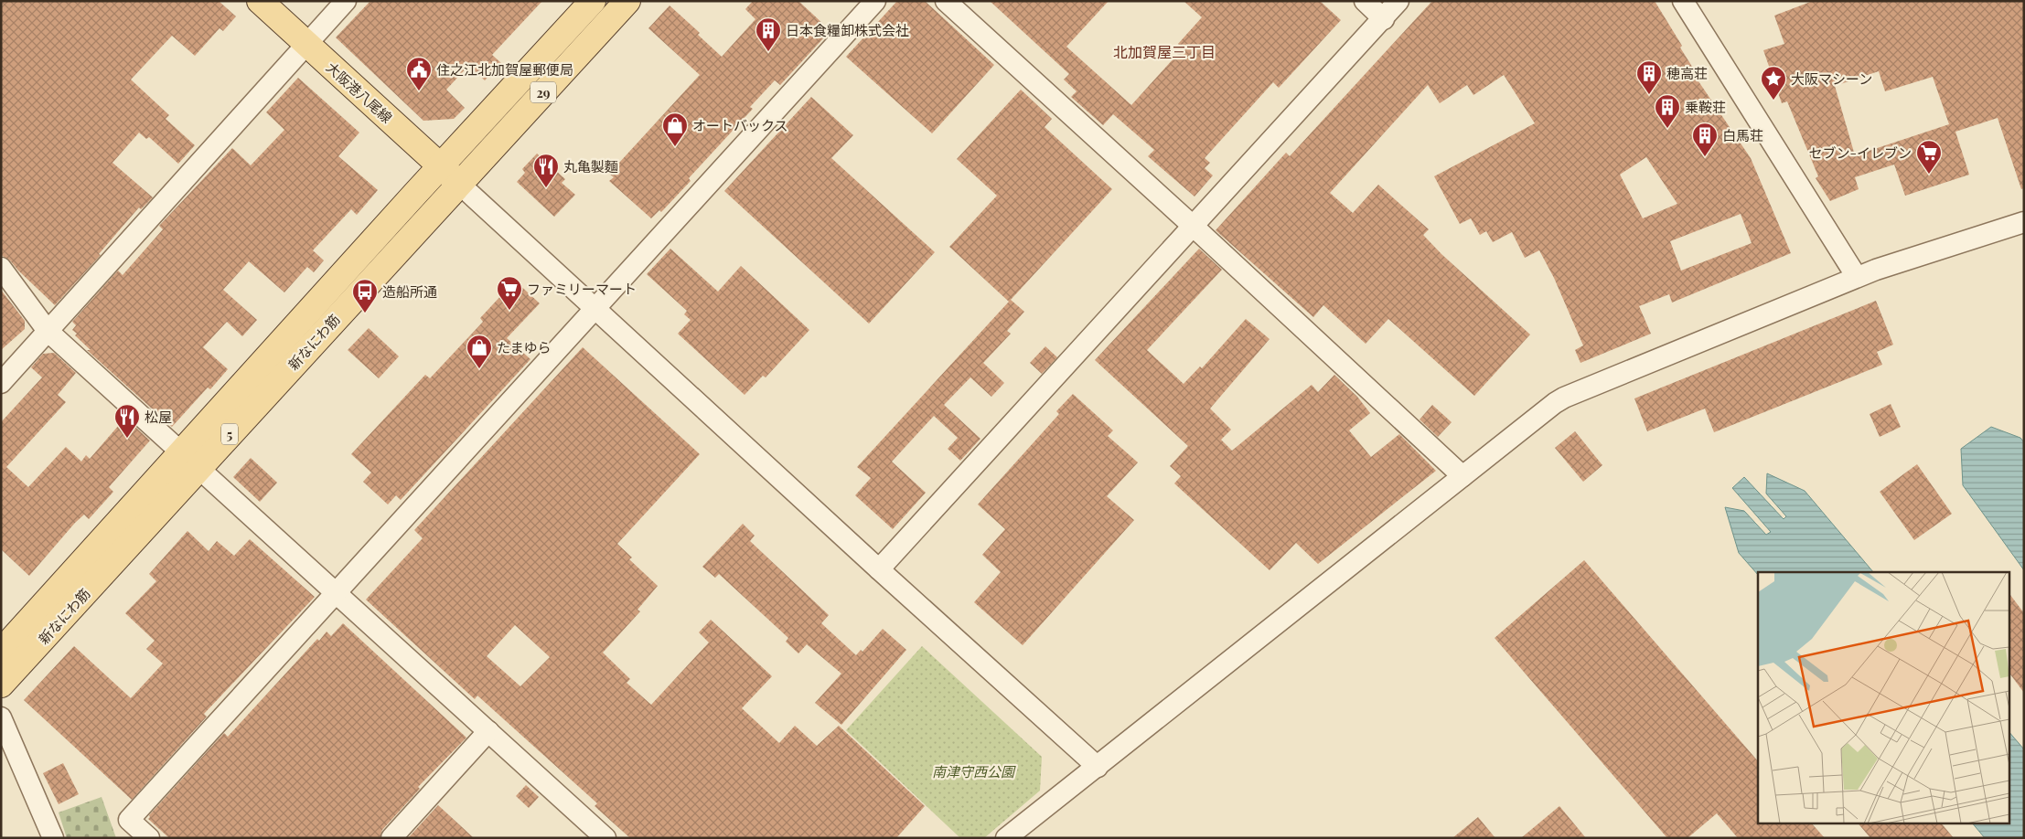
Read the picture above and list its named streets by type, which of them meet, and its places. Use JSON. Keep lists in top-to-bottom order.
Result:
{
  "streets": {
    "main road": [
      "大阪港八尾線",
      "29",
      "新なにわ筋",
      "5"
    ]
  },
  "crossings": [
    ["大阪港八尾線", "新なにわ筋"]
  ],
  "districts": ["北加賀屋三丁目"],
  "parks": ["南津守西公園"],
  "places": {
    "building": [
      "日本食糧卸株式会社",
      "穂高荘",
      "乗鞍荘",
      "白馬荘"
    ],
    "public building": ["住之江北加賀屋郵便局"],
    "place": ["大阪マシーン"],
    "shop": ["オートバックス", "たまゆら"],
    "supermarket": ["セブン-イレブン", "ファミリーマート"],
    "restaurant": ["丸亀製麵", "松屋"],
    "bus stop": ["造船所通"]
  }
}
